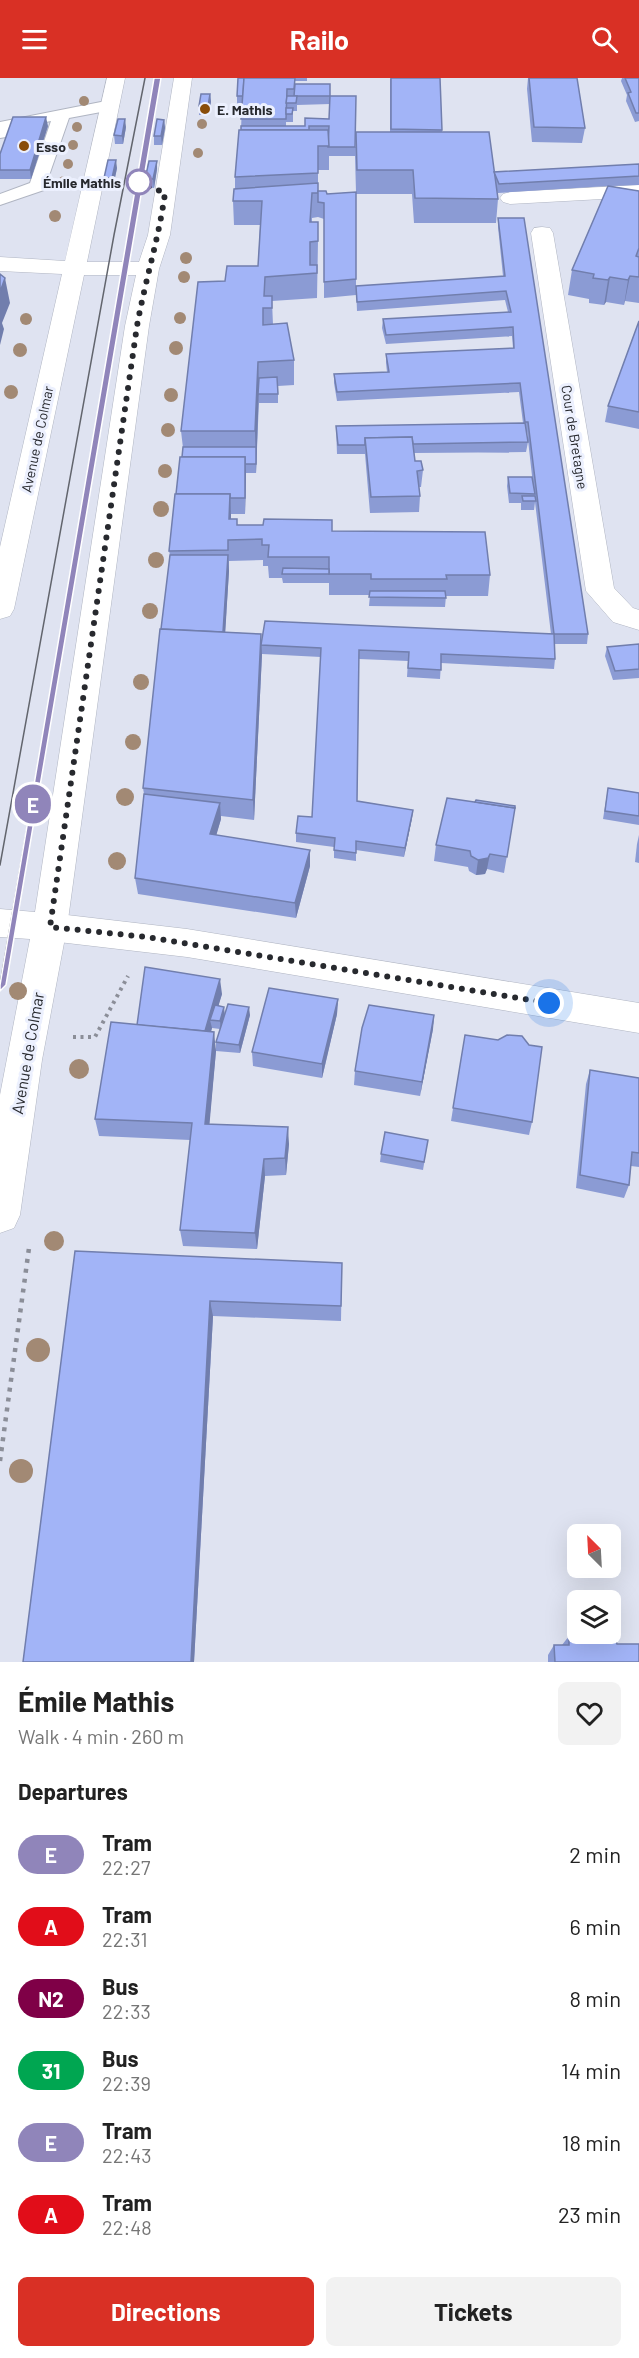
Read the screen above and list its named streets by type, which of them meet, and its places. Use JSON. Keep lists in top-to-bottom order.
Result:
{
  "streets": {
    "main road": ["Cour de Bretagne", "Avenue de Colmar"]
  },
  "places": ["E. Mathis", "Esso", "Émile Mathis"],
  "lines": ["tram line E"],
  "north": "top left",
  "page": {
    "header": "Railo",
    "on_map": "E",
    "heading": [
      ["Émile Mathis", "Walk · 4 min · 260 m"],
      "Departures"
    ],
    "list": [
      {
        "mark": "E",
        "name": "Tram",
        "note": "22:27",
        "value": "2 min"
      },
      {
        "mark": "A",
        "name": "Tram",
        "note": "22:31",
        "value": "6 min"
      },
      {
        "mark": "N2",
        "name": "Bus",
        "note": "22:33",
        "value": "8 min"
      },
      {
        "mark": "31",
        "name": "Bus",
        "note": "22:39",
        "value": "14 min"
      },
      {
        "mark": "E",
        "name": "Tram",
        "note": "22:43",
        "value": "18 min"
      },
      {
        "mark": "A",
        "name": "Tram",
        "note": "22:48",
        "value": "23 min"
      }
    ],
    "buttons": ["Directions", "Tickets"]
  }
}
